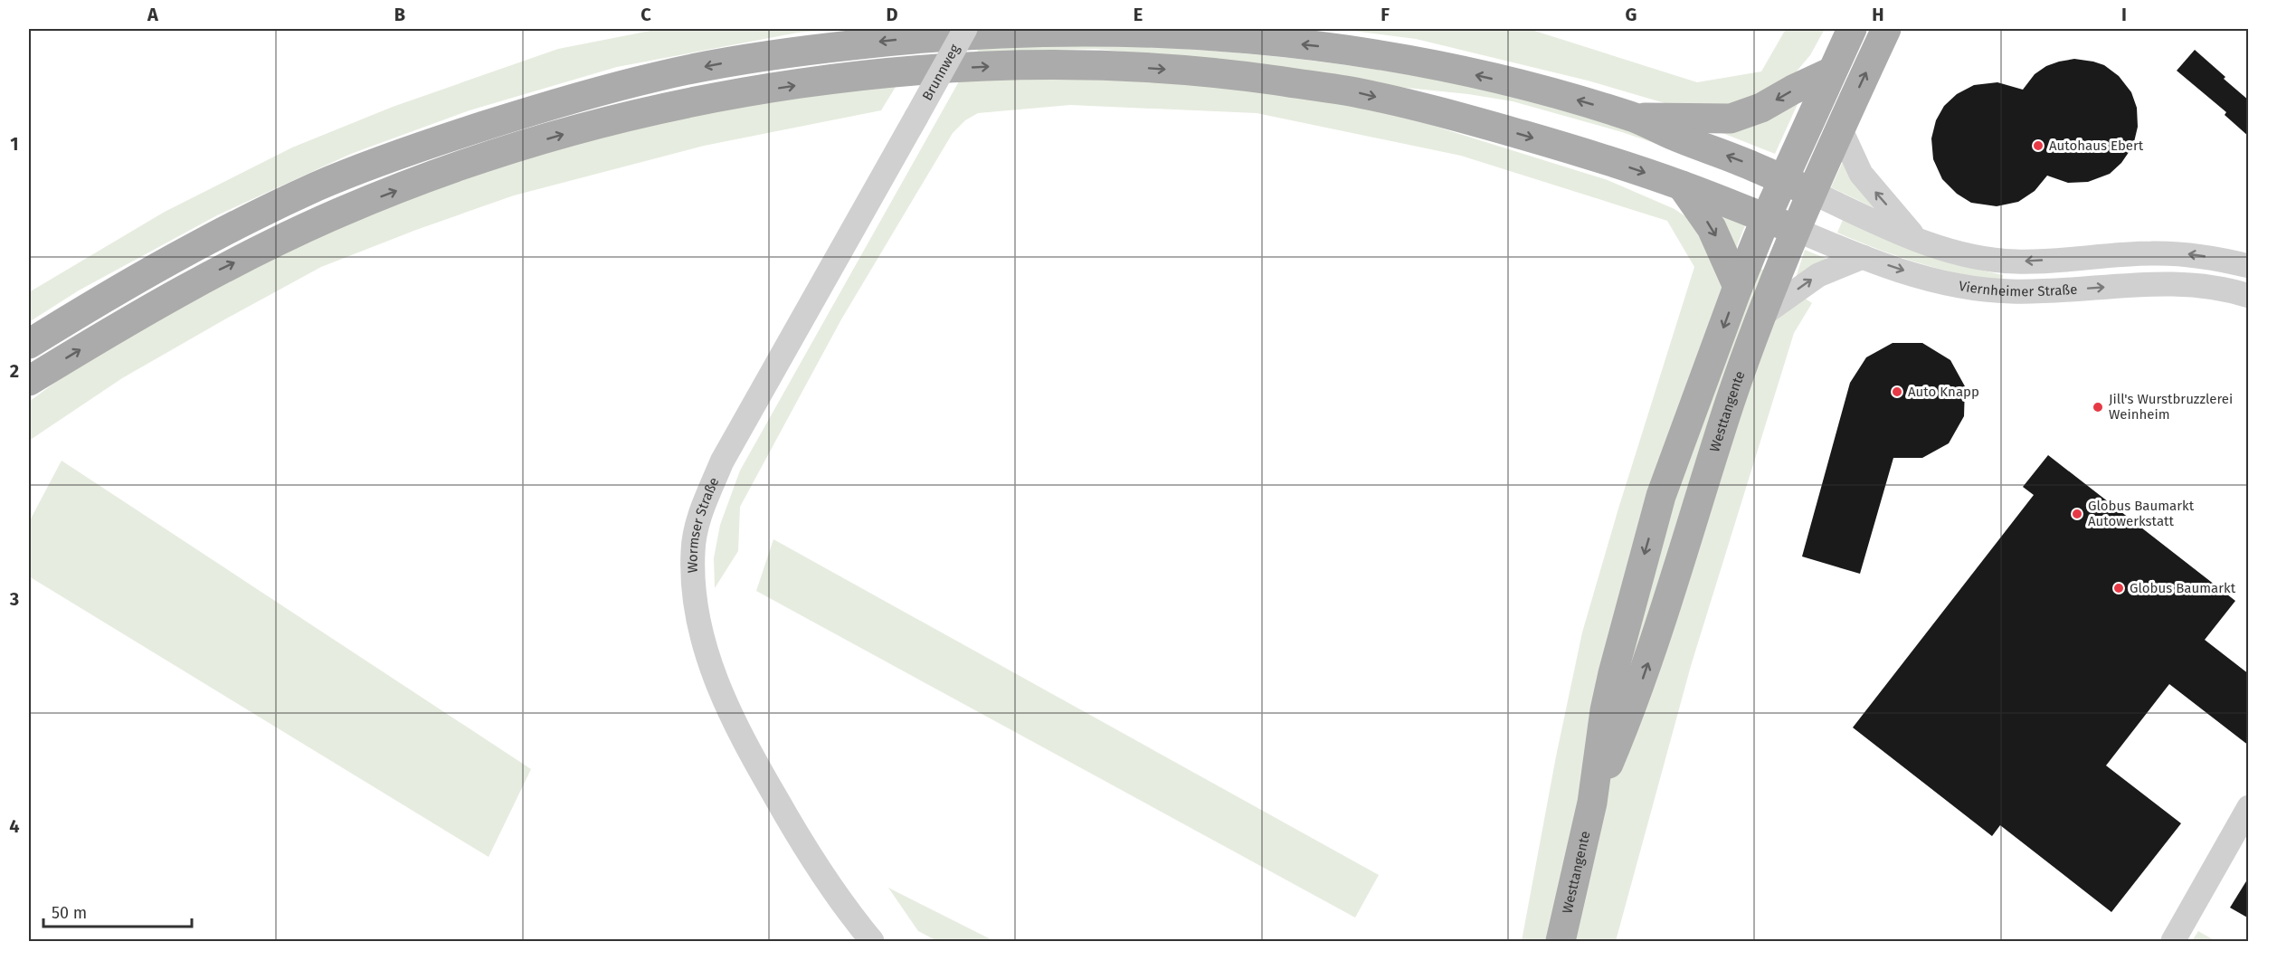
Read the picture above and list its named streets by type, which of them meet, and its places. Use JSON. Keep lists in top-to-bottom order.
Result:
{
  "streets": {
    "main road": ["Westtangente"],
    "street": ["Brunnweg", "Viernheimer Straße", "Wormser Straße"]
  },
  "crossings": [
    ["Brunnweg", "Wormser Straße"],
    ["Viernheimer Straße", "Westtangente"]
  ],
  "places": [
    "Autohaus Ebert",
    "Auto Knapp",
    "Jill's Wurstbruzzlerei Weinheim",
    "Globus Baumarkt Autowerkstatt",
    "Globus Baumarkt"
  ],
  "scale_bar": "50 m",
  "grid": {
    "columns": [
      "A",
      "B",
      "C",
      "D",
      "E",
      "F",
      "G",
      "H",
      "I"
    ],
    "rows": [
      "1",
      "2",
      "3",
      "4"
    ]
  }
}
